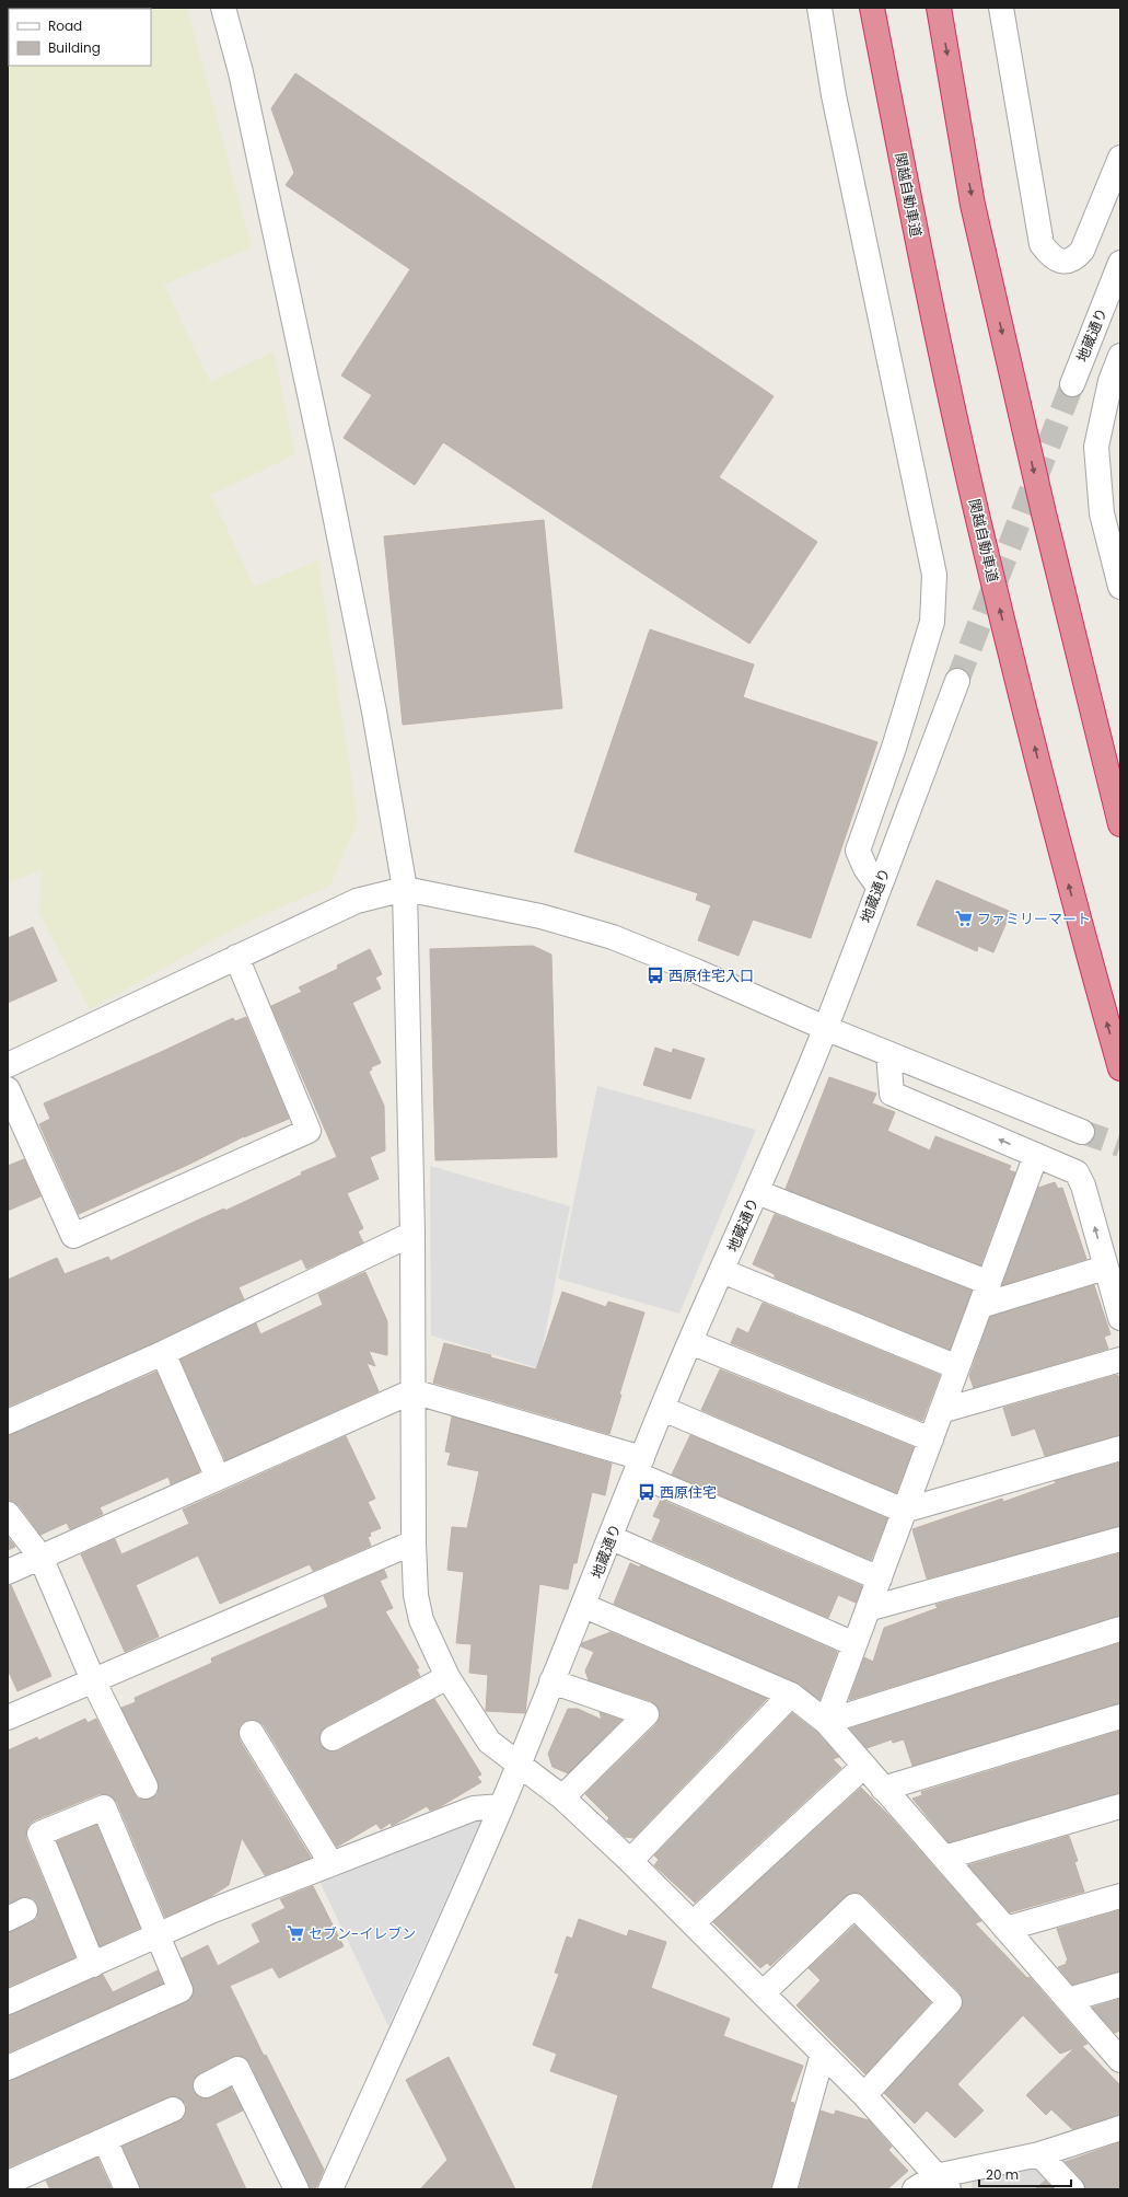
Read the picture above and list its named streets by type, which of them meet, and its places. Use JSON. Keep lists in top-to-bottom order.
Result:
{
  "streets": {
    "highway": ["関越自動車道"],
    "street": ["地蔵通り"]
  },
  "places": {
    "supermarket": ["ファミリーマート", "セブン-イレブン"],
    "bus stop": ["西原住宅入口", "西原住宅"]
  },
  "legend": ["Road", "Building"],
  "scale_bar": "20 m"
}
